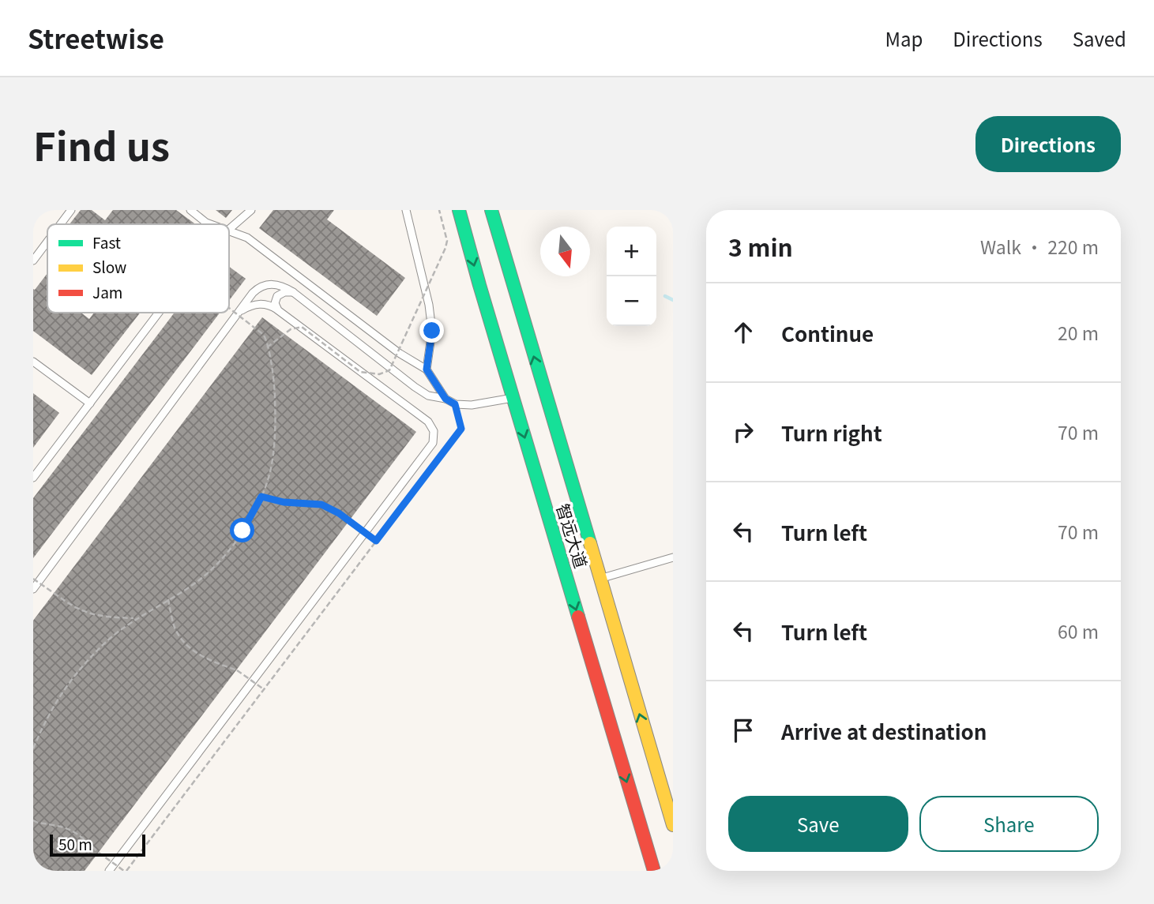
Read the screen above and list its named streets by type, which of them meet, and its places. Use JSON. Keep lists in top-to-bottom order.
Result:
{
  "streets": {
    "main road": ["智远大道"]
  },
  "legend": ["Fast", "Slow", "Jam"],
  "scale_bar": "50 m",
  "north": "bottom",
  "page": {
    "header": "Streetwise",
    "nav": ["Map", "Directions", "Saved"],
    "title": "Find us",
    "buttons": [
      "Directions",
      ["Save", "Share"]
    ],
    "heading": ["3 min", "Walk · 220 m"],
    "map_buttons": ["+", "−"],
    "list": [
      ["Continue", "20 m"],
      ["Turn right", "70 m"],
      ["Turn left", "70 m"],
      ["Turn left", "60 m"],
      "Arrive at destination"
    ],
    "scale": "50 m"
  }
}
